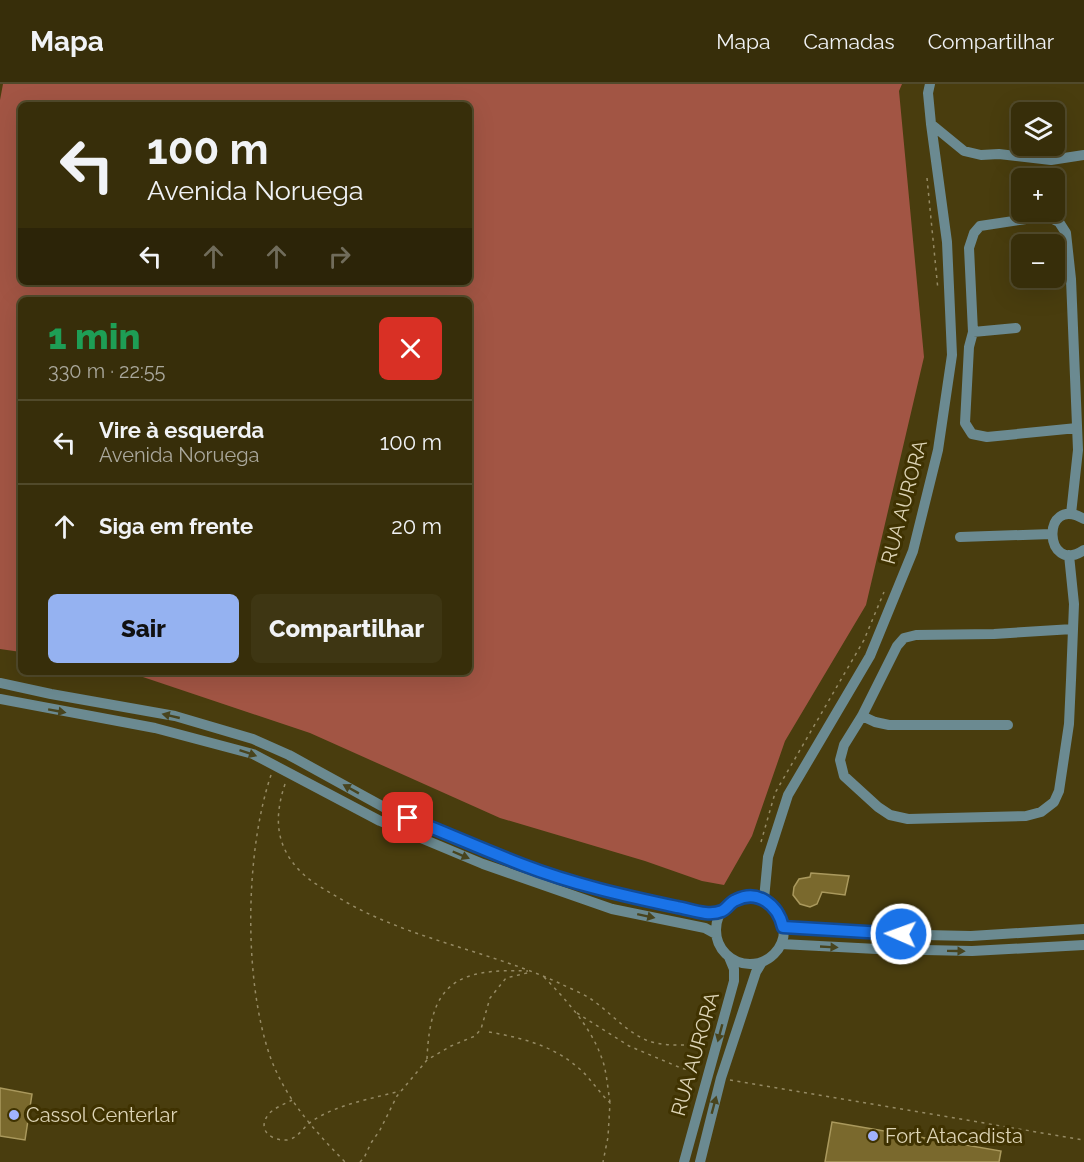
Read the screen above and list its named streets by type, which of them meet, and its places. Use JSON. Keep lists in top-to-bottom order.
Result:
{
  "streets": {
    "street": ["RUA AURORA"]
  },
  "places": ["Cassol Centerlar", "Fort Atacadista"],
  "page": {
    "header": "Mapa",
    "nav": ["Mapa", "Camadas", "Compartilhar"],
    "map_buttons": ["+", "−"],
    "turn": ["100 m", "Avenida Noruega"],
    "heading": ["1 min", "330 m · 22:55"],
    "list": [
      {
        "name": "Vire à esquerda",
        "note": "Avenida Noruega",
        "value": "100 m"
      },
      {
        "name": "Siga em frente",
        "value": "20 m"
      }
    ],
    "buttons": ["Sair", "Compartilhar"]
  }
}
